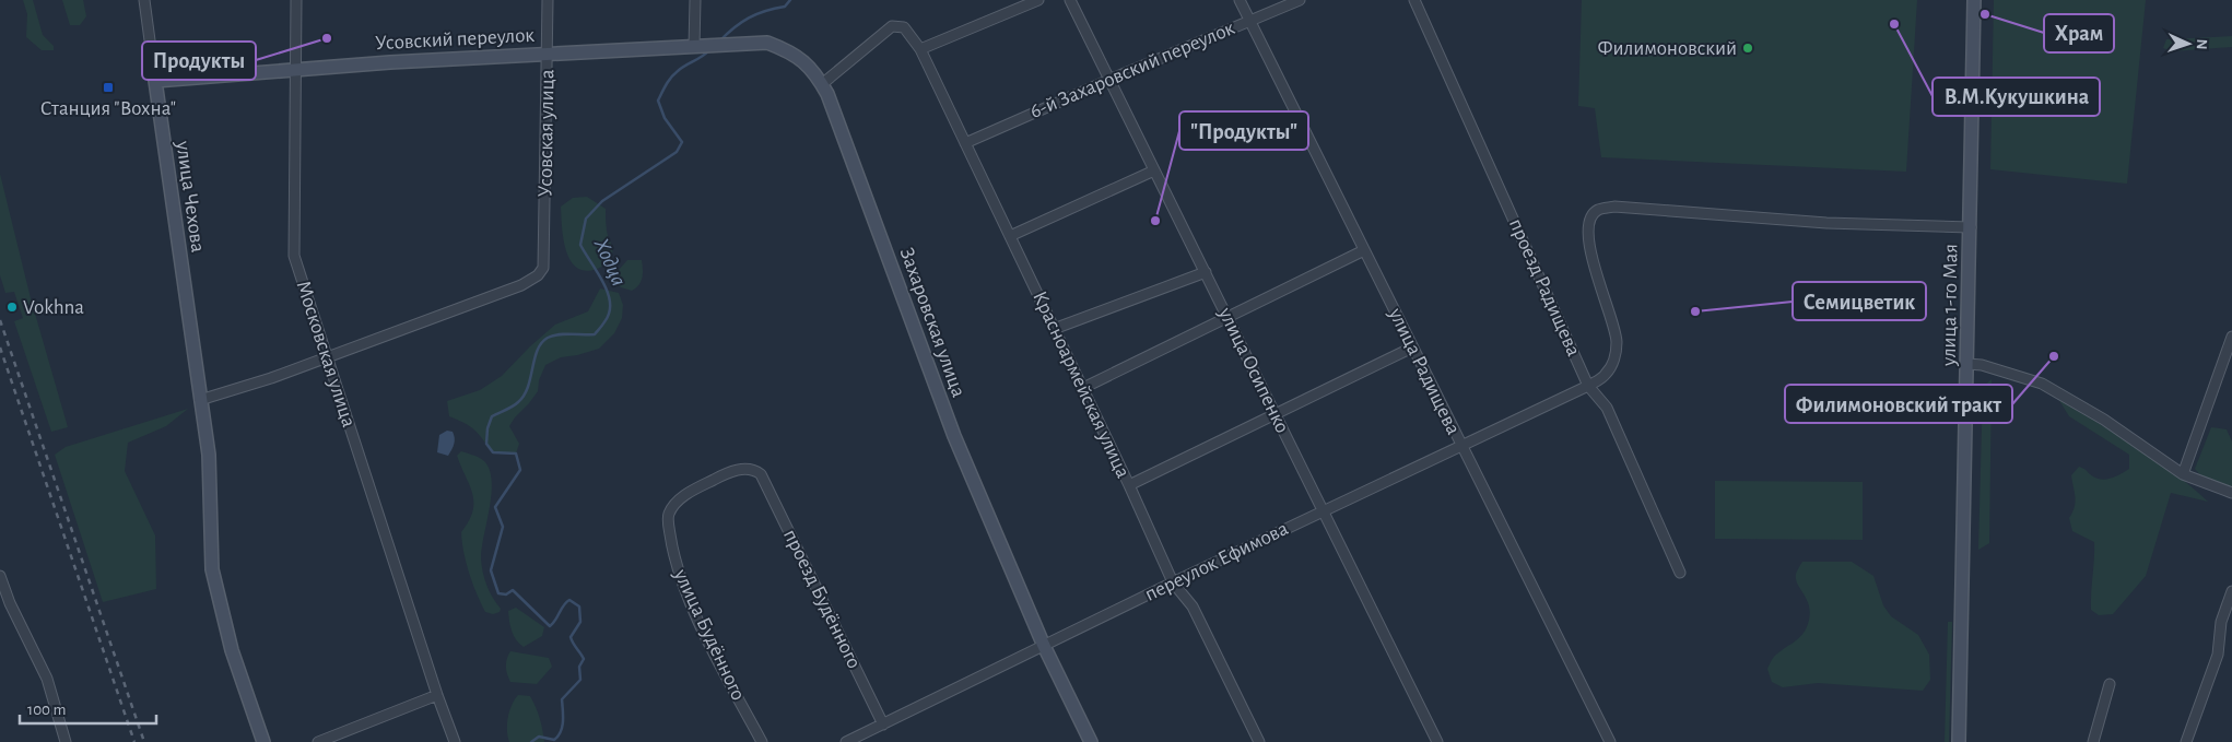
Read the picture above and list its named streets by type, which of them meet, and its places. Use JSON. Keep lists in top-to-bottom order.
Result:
{
  "streets": {
    "street": [
      "Усовский переулок",
      "6-й Захаровский переулок",
      "Усовская улица",
      "улица Чехова",
      "проезд Радищева",
      "улица 1-го Мая",
      "Захаровская улица",
      "Московская улица",
      "улица Осипенко",
      "улица Радищева",
      "Красноармейская улица",
      "переулок Ефимова",
      "проезд Будённого",
      "улица Будённого"
    ]
  },
  "crossings": [
    ["Усовский переулок", "Усовская улица"],
    ["Усовский переулок", "улица Чехова"],
    ["Усовский переулок", "Захаровская улица"],
    ["Усовский переулок", "Московская улица"],
    ["6-й Захаровский переулок", "улица Осипенко"],
    ["6-й Захаровский переулок", "улица Радищева"],
    ["6-й Захаровский переулок", "Красноармейская улица"],
    ["Усовская улица", "Московская улица"],
    ["проезд Радищева", "переулок Ефимова"],
    ["улица 1-го Мая", "переулок Ефимова"],
    ["Захаровская улица", "Красноармейская улица"],
    ["Захаровская улица", "переулок Ефимова"],
    ["улица Осипенко", "переулок Ефимова"],
    ["улица Радищева", "переулок Ефимова"],
    ["Красноармейская улица", "переулок Ефимова"],
    ["переулок Ефимова", "проезд Будённого"],
    ["проезд Будённого", "улица Будённого"]
  ],
  "water": ["Ходца"],
  "places": {
    "other": [
      "Храм",
      "В.М.Кукушкина",
      "Продукты",
      "Филимоновский",
      "\"Продукты\"",
      "Vokhna",
      "Семицветик",
      "Филимоновский тракт"
    ],
    "transit": ["Станция \"Вохна\""]
  },
  "scale_bar": "100 m",
  "north": "right"
}
